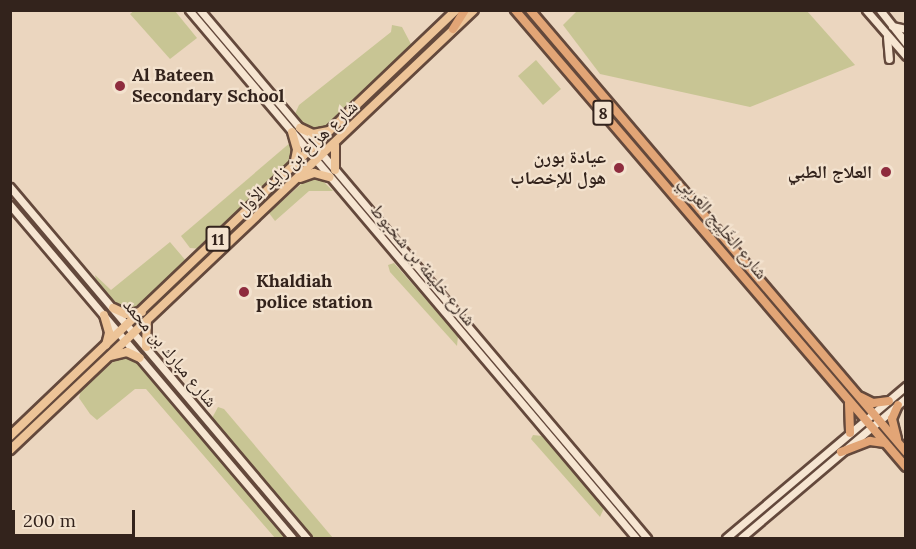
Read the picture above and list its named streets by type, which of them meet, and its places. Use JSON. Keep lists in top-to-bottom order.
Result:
{
  "streets": {
    "highway": ["8", "شارع الخَلِيج العَربِي"],
    "main road": [
      "شارع هزاع بن زايد الأول",
      "11",
      "شارع خليفة بن شخبوط",
      "شارع مبارك بن محمد"
    ]
  },
  "crossings": [
    ["شارع هزاع بن زايد الأول", "شارع خليفة بن شخبوط"],
    ["شارع هزاع بن زايد الأول", "شارع مبارك بن محمد"]
  ],
  "places": [
    "Al Bateen Secondary School",
    "عيادة بورن هول للإخصاب",
    "العلاج الطبي",
    "Khaldiah police station"
  ],
  "scale_bar": "200 m"
}
